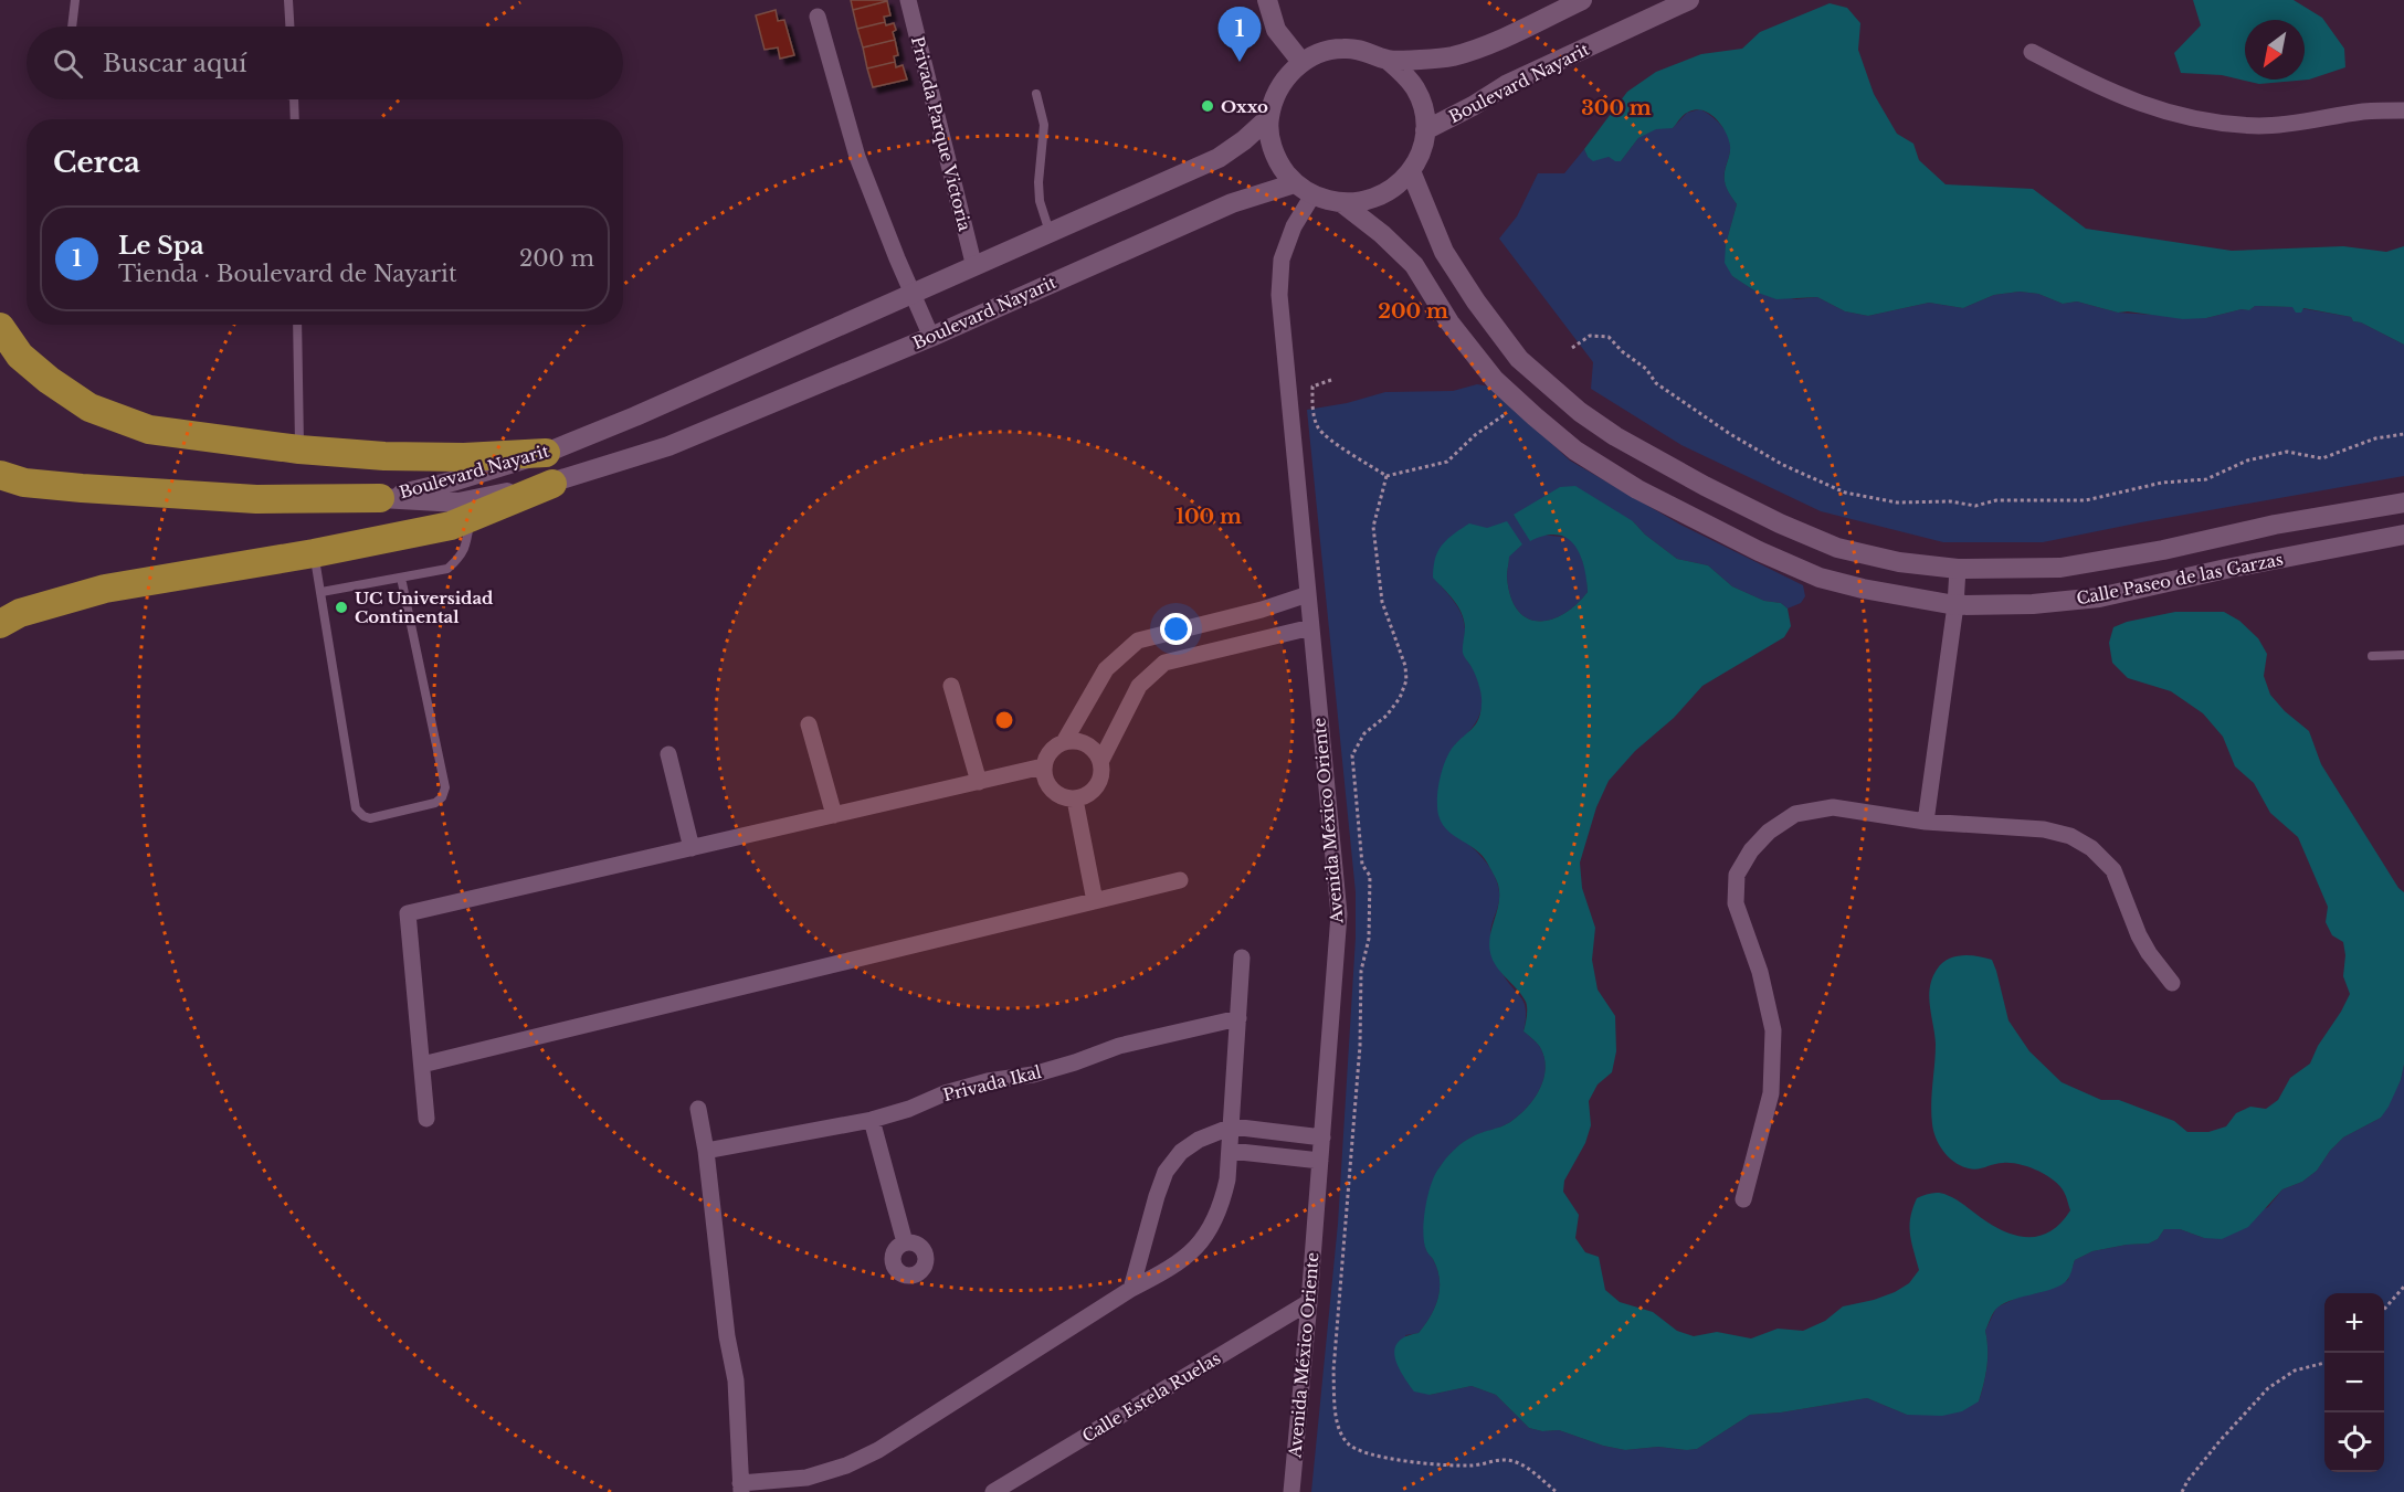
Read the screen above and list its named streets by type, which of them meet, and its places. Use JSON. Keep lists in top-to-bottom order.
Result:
{
  "streets": {
    "street": [
      "Boulevard Nayarit",
      "Privada Parque Victoria",
      "Calle Paseo de las Garzas",
      "Avenida México Oriente",
      "Privada Ikal",
      "Calle Estela Ruelas"
    ]
  },
  "crossings": [
    ["Boulevard Nayarit", "Privada Parque Victoria"],
    ["Boulevard Nayarit", "Calle Paseo de las Garzas"],
    ["Boulevard Nayarit", "Avenida México Oriente"],
    ["Calle Paseo de las Garzas", "Avenida México Oriente"],
    ["Avenida México Oriente", "Calle Estela Ruelas"]
  ],
  "places": ["Oxxo", "UC Universidad Continental"],
  "north": "bottom left",
  "page": {
    "pins": "1",
    "search": "Buscar aquí",
    "heading": "Cerca",
    "list": [
      {
        "mark": "1",
        "name": "Le Spa",
        "note": "Tienda · Boulevard de Nayarit",
        "value": "200 m"
      }
    ],
    "map_buttons": ["+", "−"]
  },
  "rings": ["300 m", "200 m", "100 m"]
}
